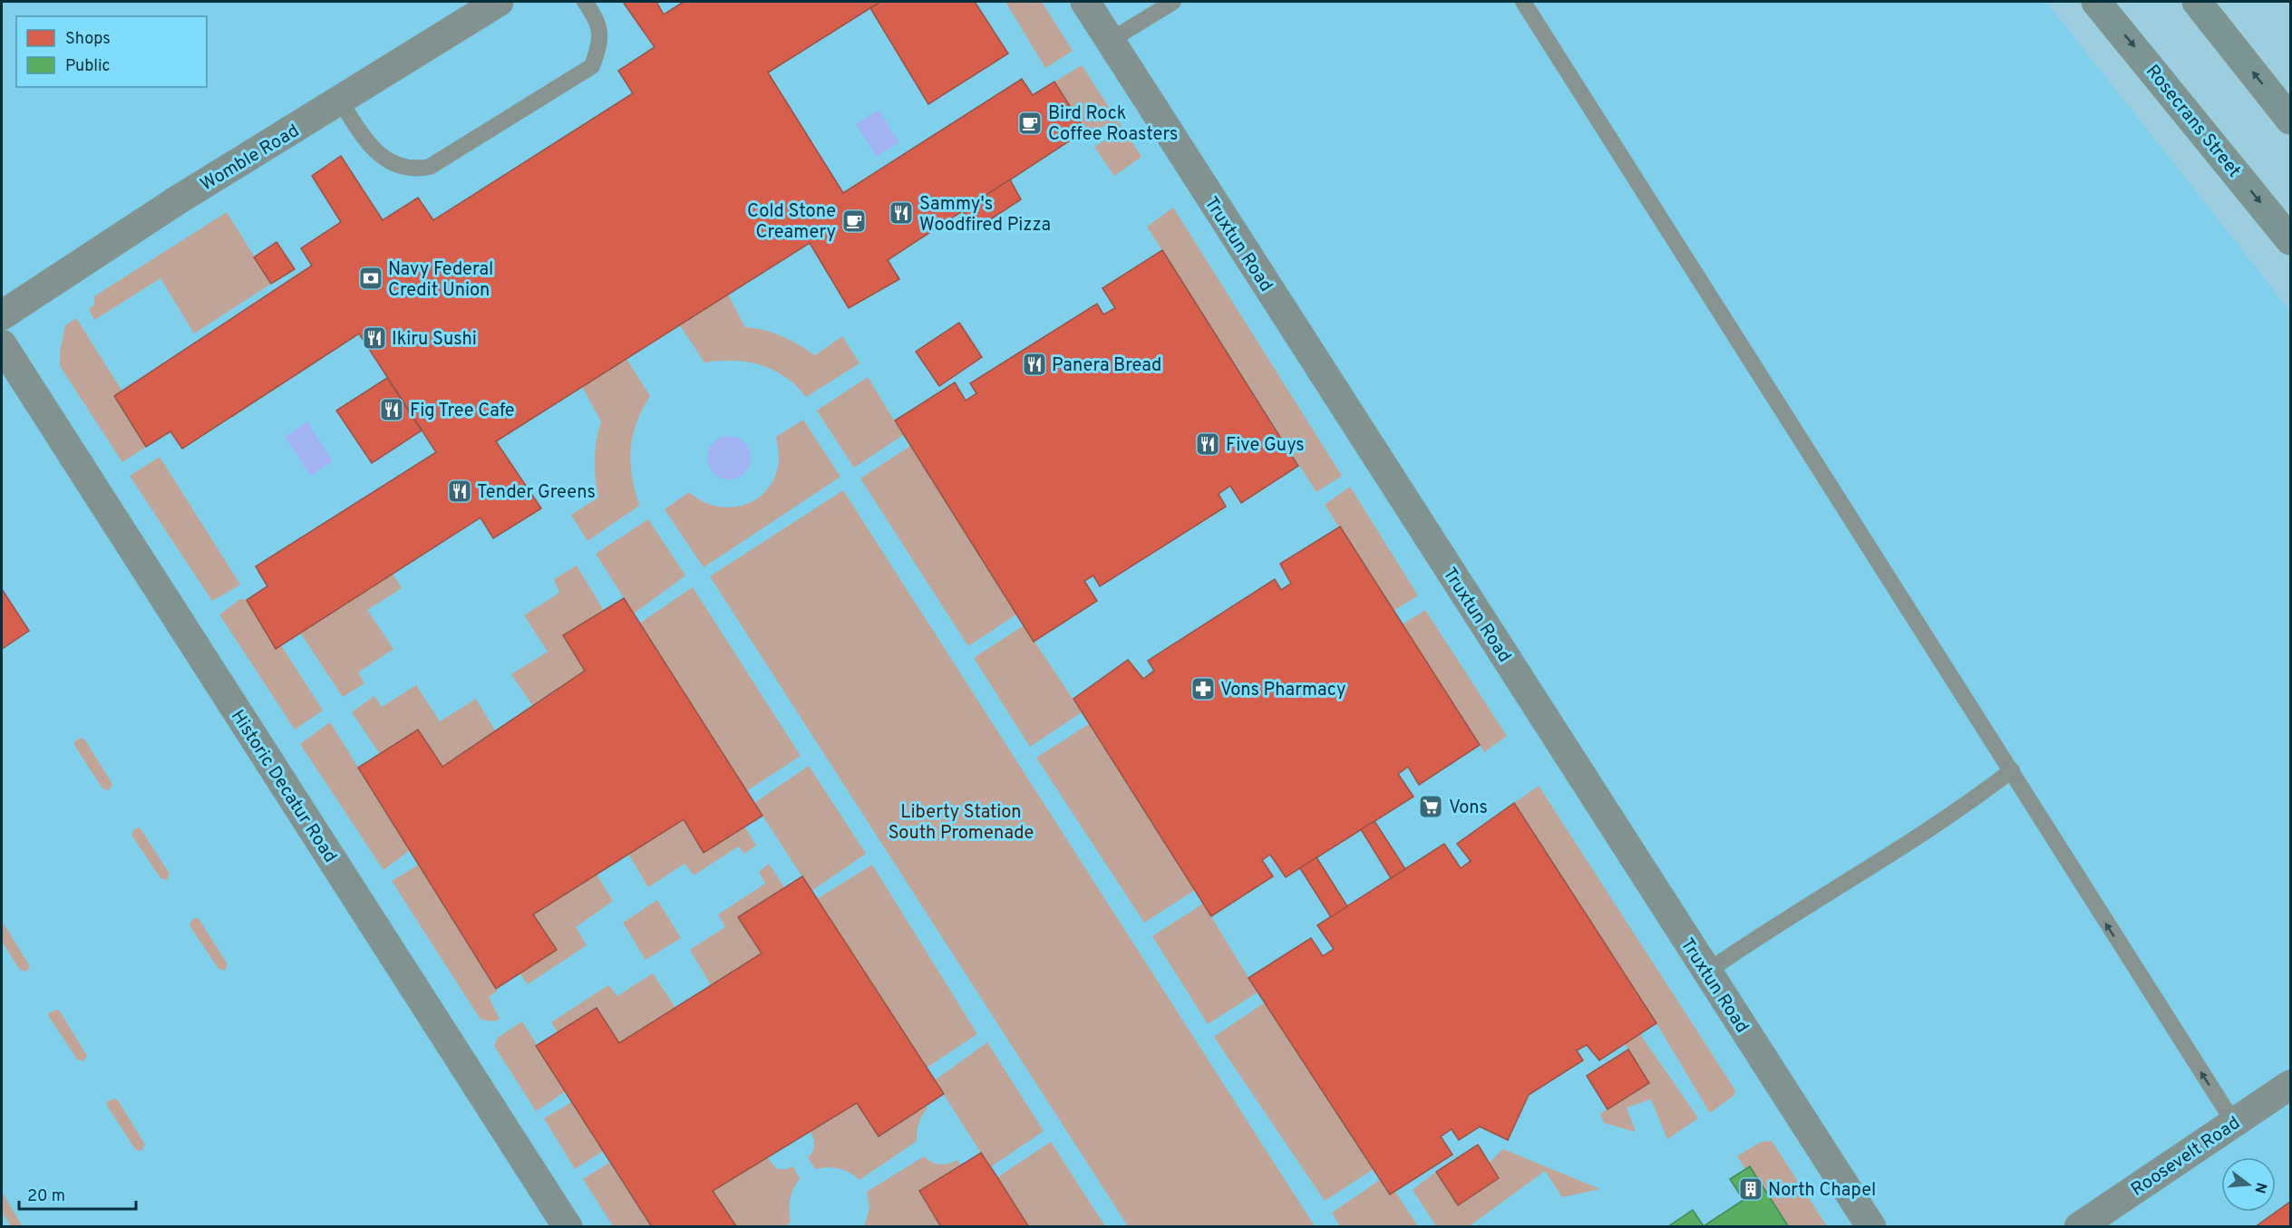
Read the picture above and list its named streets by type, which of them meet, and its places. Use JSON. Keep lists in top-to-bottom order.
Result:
{
  "streets": {
    "main road": ["Rosecrans Street"],
    "street": [
      "Womble Road",
      "Truxtun Road",
      "Historic Decatur Road",
      "Roosevelt Road"
    ]
  },
  "parks": ["Liberty Station South Promenade"],
  "places": {
    "cafe": ["Bird Rock Coffee Roasters", "Cold Stone Creamery"],
    "restaurant": [
      "Sammy's Woodfired Pizza",
      "Ikiru Sushi",
      "Panera Bread",
      "Fig Tree Cafe",
      "Five Guys",
      "Tender Greens"
    ],
    "bank": ["Navy Federal Credit Union"],
    "pharmacy": ["Vons Pharmacy"],
    "supermarket": ["Vons"],
    "building": ["North Chapel"]
  },
  "legend": ["Shops", "Public"],
  "scale_bar": "20 m",
  "north": "right"
}
